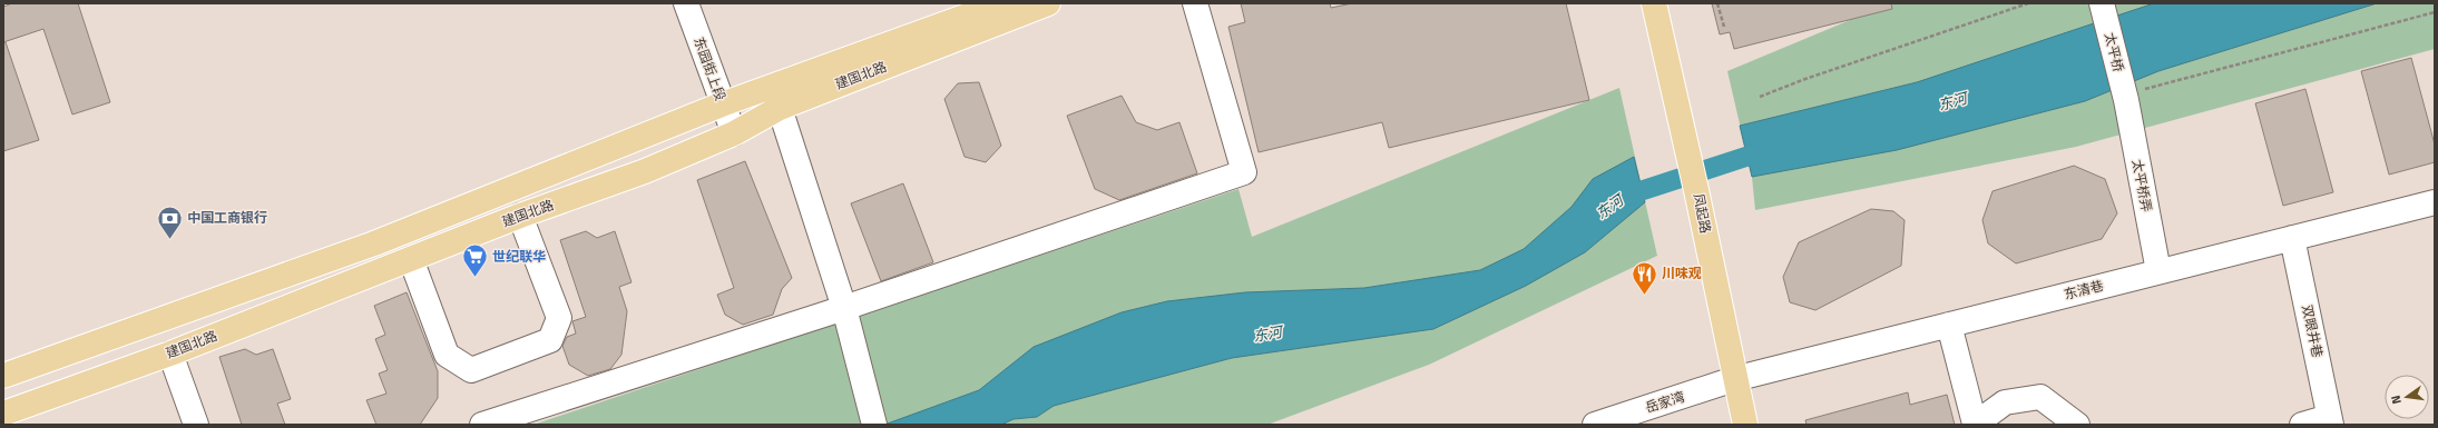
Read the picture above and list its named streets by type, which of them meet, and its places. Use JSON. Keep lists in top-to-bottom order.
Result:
{
  "streets": {
    "main road": ["建国北路", "凤起路"],
    "street": [
      "太平桥",
      "东园街上段",
      "太平桥弄",
      "东清巷",
      "双眼井巷",
      "岳家湾"
    ]
  },
  "crossings": [
    ["太平桥", "太平桥弄"],
    ["东园街上段", "建国北路"],
    ["太平桥弄", "东清巷"],
    ["凤起路", "东清巷"],
    ["凤起路", "岳家湾"],
    ["东清巷", "双眼井巷"],
    ["东清巷", "岳家湾"]
  ],
  "water": ["东河"],
  "places": {
    "bank": ["中国工商银行"],
    "supermarket": ["世纪联华"],
    "restaurant": ["川味观"]
  },
  "north": "left"
}
